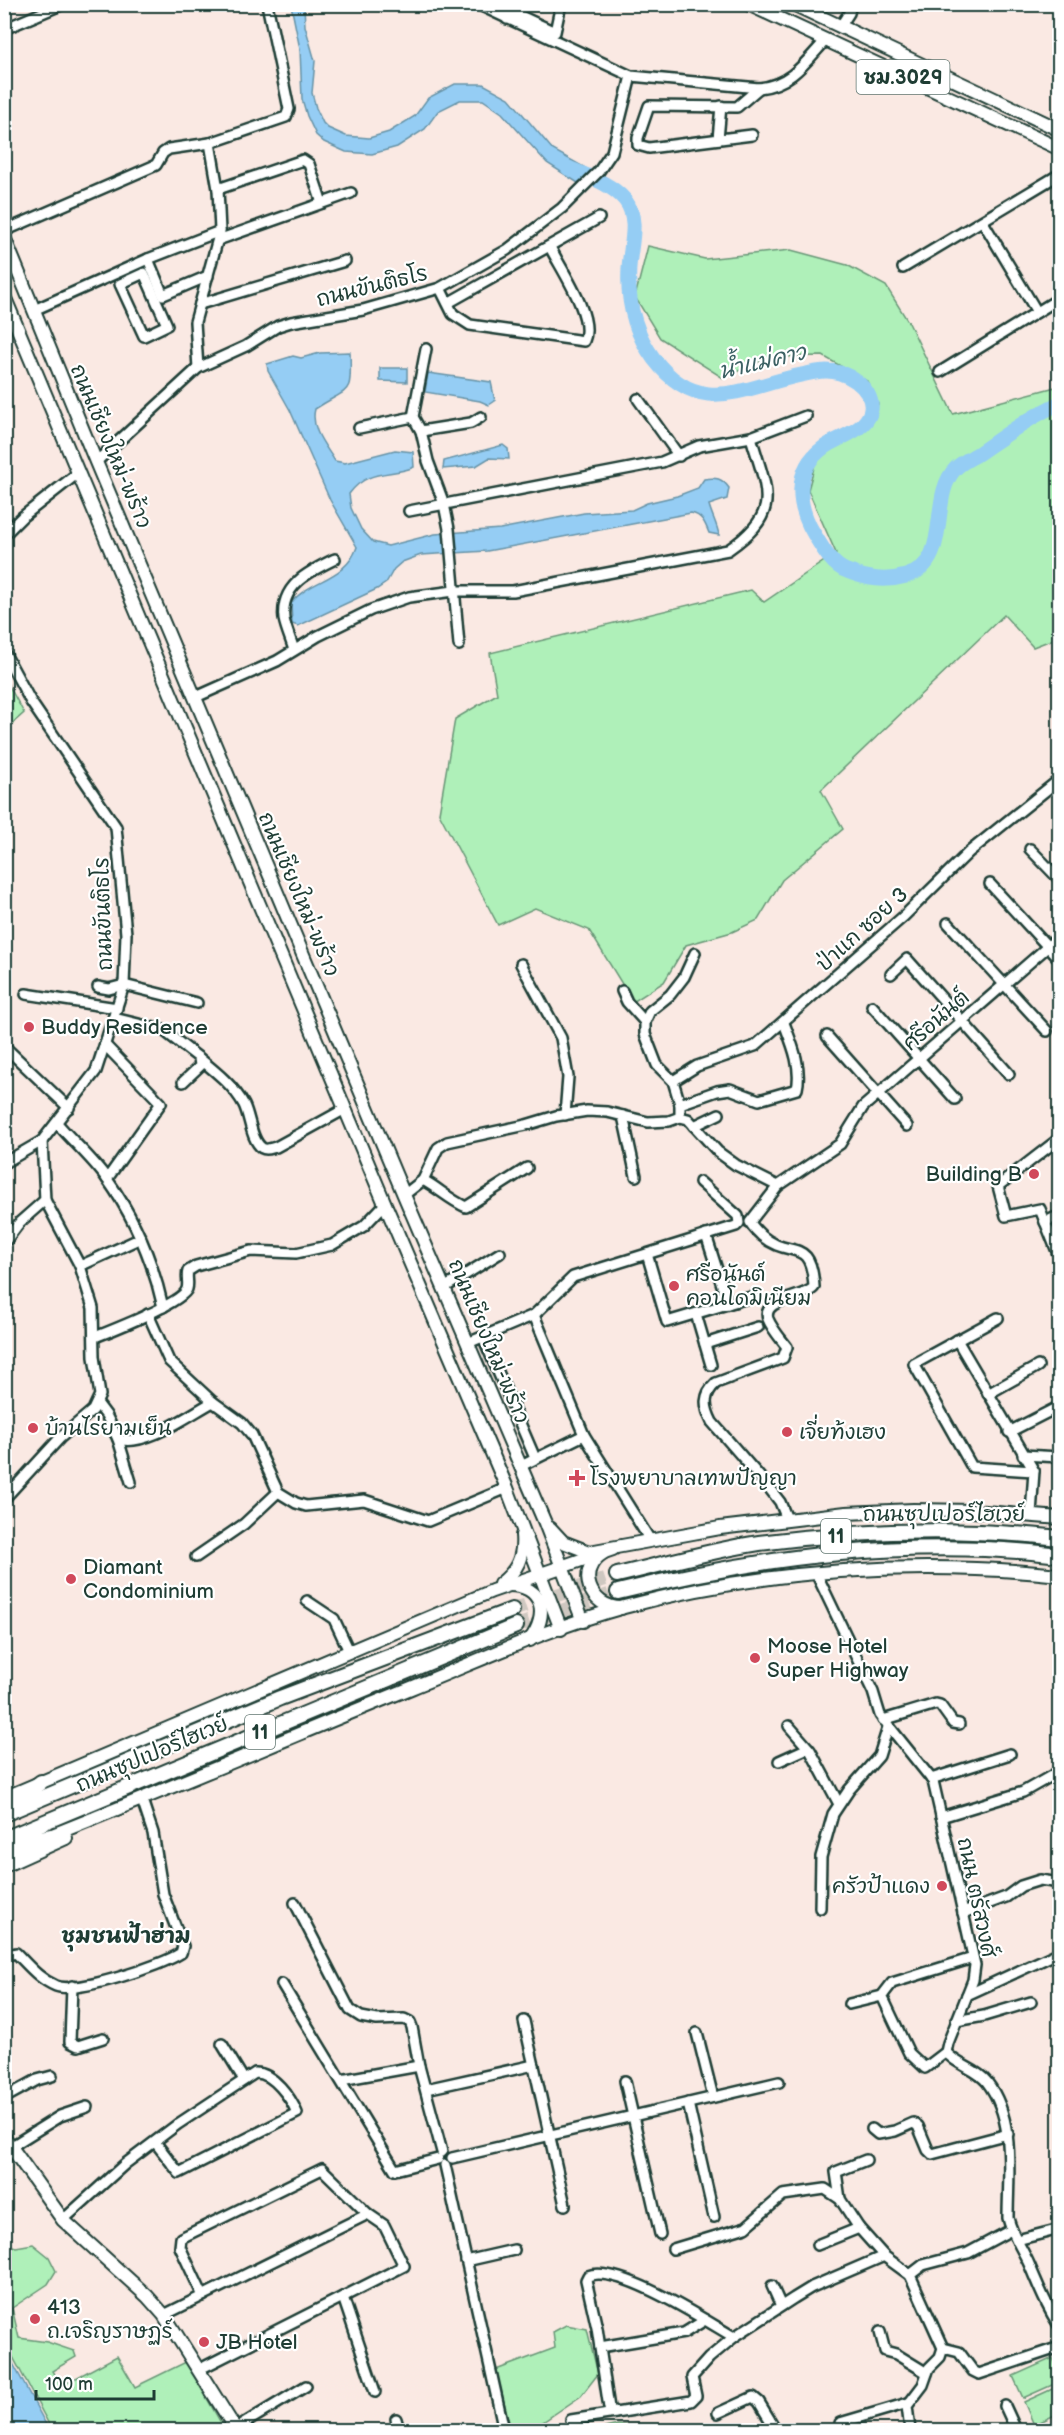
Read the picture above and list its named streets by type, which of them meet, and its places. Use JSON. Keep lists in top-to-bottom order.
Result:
{
  "streets": {
    "highway": ["ถนนซุปเปอร์ไฮเวย์", "11"],
    "main road": ["ชม.3029", "ถนนเชียงใหม่-พร้าว"],
    "street": [
      "ถนนขันติธโร",
      "ป่าแก ซอย 3",
      "ศรีอนันต์",
      "ถนน ตรัสวงศ์"
    ]
  },
  "crossings": [
    ["ถนนขันติธโร", "ถนนเชียงใหม่-พร้าว"]
  ],
  "districts": ["ชุมชนฟ้าฮ่าม"],
  "water": ["น้ำแม่คาว"],
  "places": {
    "other": [
      "Buddy Residence",
      "Building B",
      "ศรีอนันต์ คอนโดมิเนียม",
      "บ้านไร่ยามเย็น",
      "เจี่ยท้งเฮง",
      "Diamant Condominium",
      "Moose Hotel Super Highway",
      "ครัวป้าแดง",
      "413 ถ.เจริญราษฏร์",
      "JB Hotel"
    ],
    "health": ["โรงพยาบาลเทพปัญญา"]
  },
  "scale_bar": "100 m"
}
